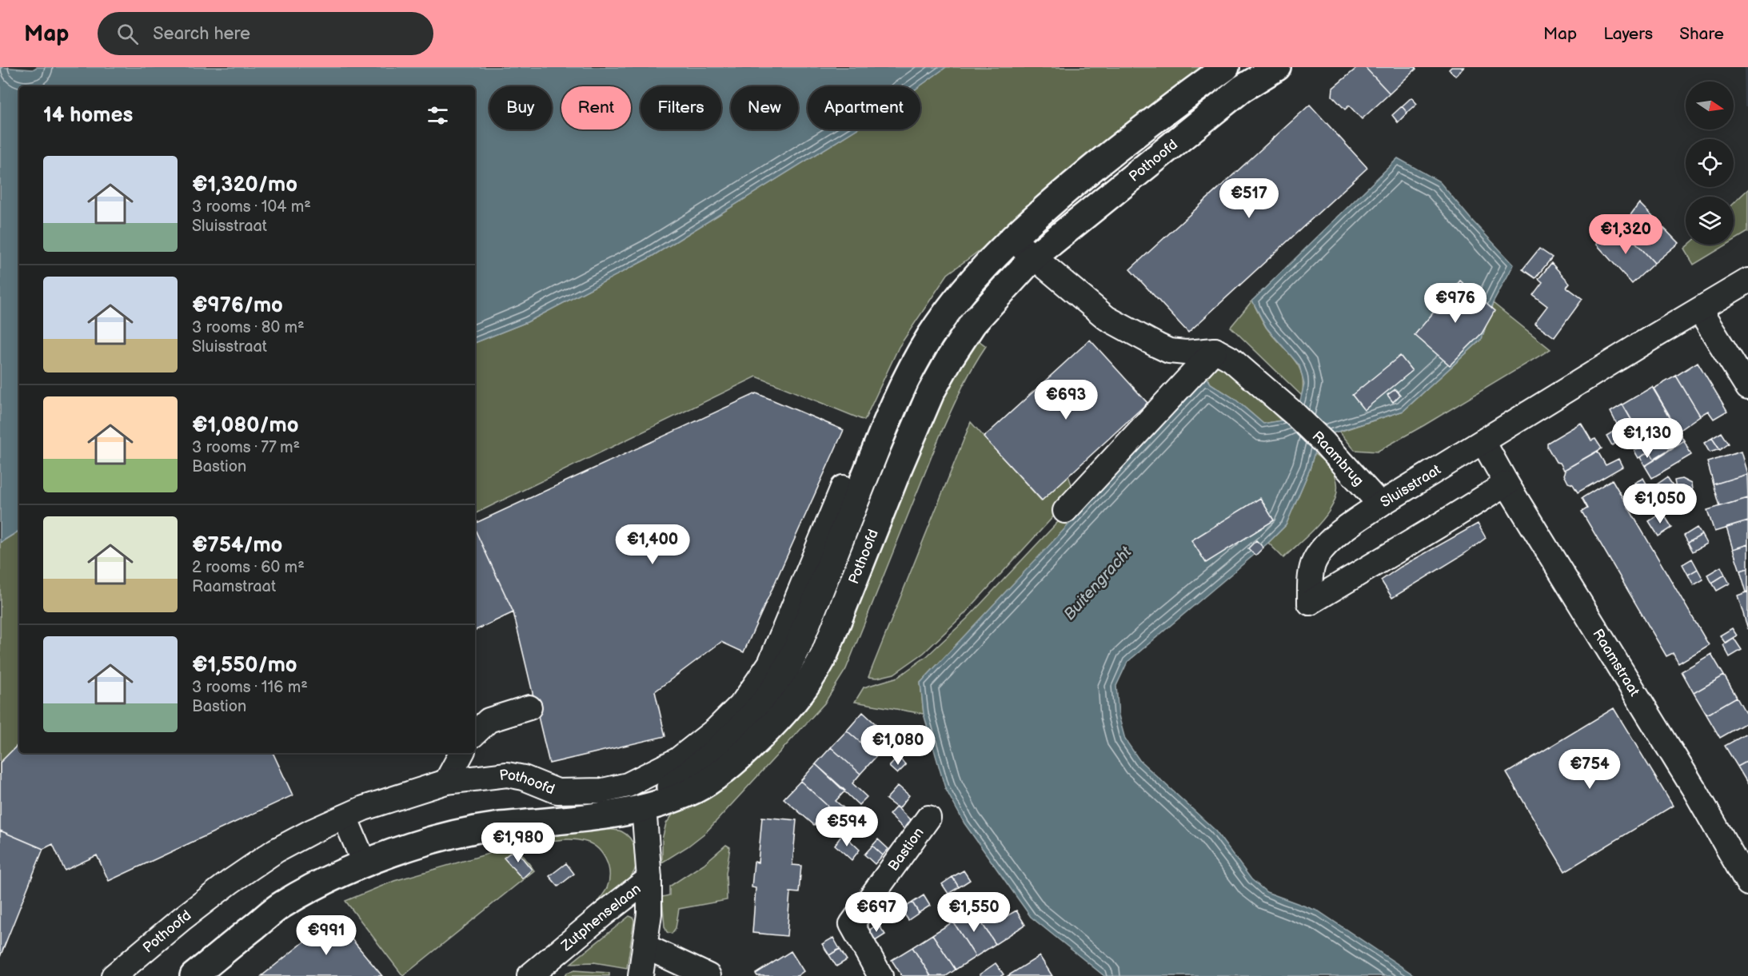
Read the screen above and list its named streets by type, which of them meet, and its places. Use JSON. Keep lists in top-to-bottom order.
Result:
{
  "streets": {
    "street": [
      "Pothoofd",
      "Raambrug",
      "Sluisstraat",
      "Raamstraat",
      "Bastion",
      "Zutphenselaan"
    ]
  },
  "crossings": [
    ["Raambrug", "Sluisstraat"],
    ["Sluisstraat", "Raamstraat"]
  ],
  "water": ["Buitengracht"],
  "north": "right",
  "page": {
    "header": "Map",
    "search": "Search here",
    "nav": ["Map", "Layers", "Share"],
    "chip": [
      "Buy",
      "Rent",
      "Filters",
      "New",
      "Apartment"
    ],
    "heading": "14 homes",
    "list": [
      {
        "name": "€1,320/mo",
        "note": "3 rooms · 104 m² · Sluisstraat"
      },
      {
        "name": "€976/mo",
        "note": "3 rooms · 80 m² · Sluisstraat"
      },
      {
        "name": "€1,080/mo",
        "note": "3 rooms · 77 m² · Bastion"
      },
      {
        "name": "€754/mo",
        "note": "2 rooms · 60 m² · Raamstraat"
      },
      {
        "name": "€1,550/mo",
        "note": "3 rooms · 116 m² · Bastion"
      }
    ],
    "price": [
      "€517",
      "€1,320",
      "€976",
      "€693",
      "€1,130",
      "€1,050",
      "€1,400",
      "€1,080",
      "€754",
      "€594",
      "€1,980",
      "€697",
      "€1,550",
      "€991"
    ]
  }
}
